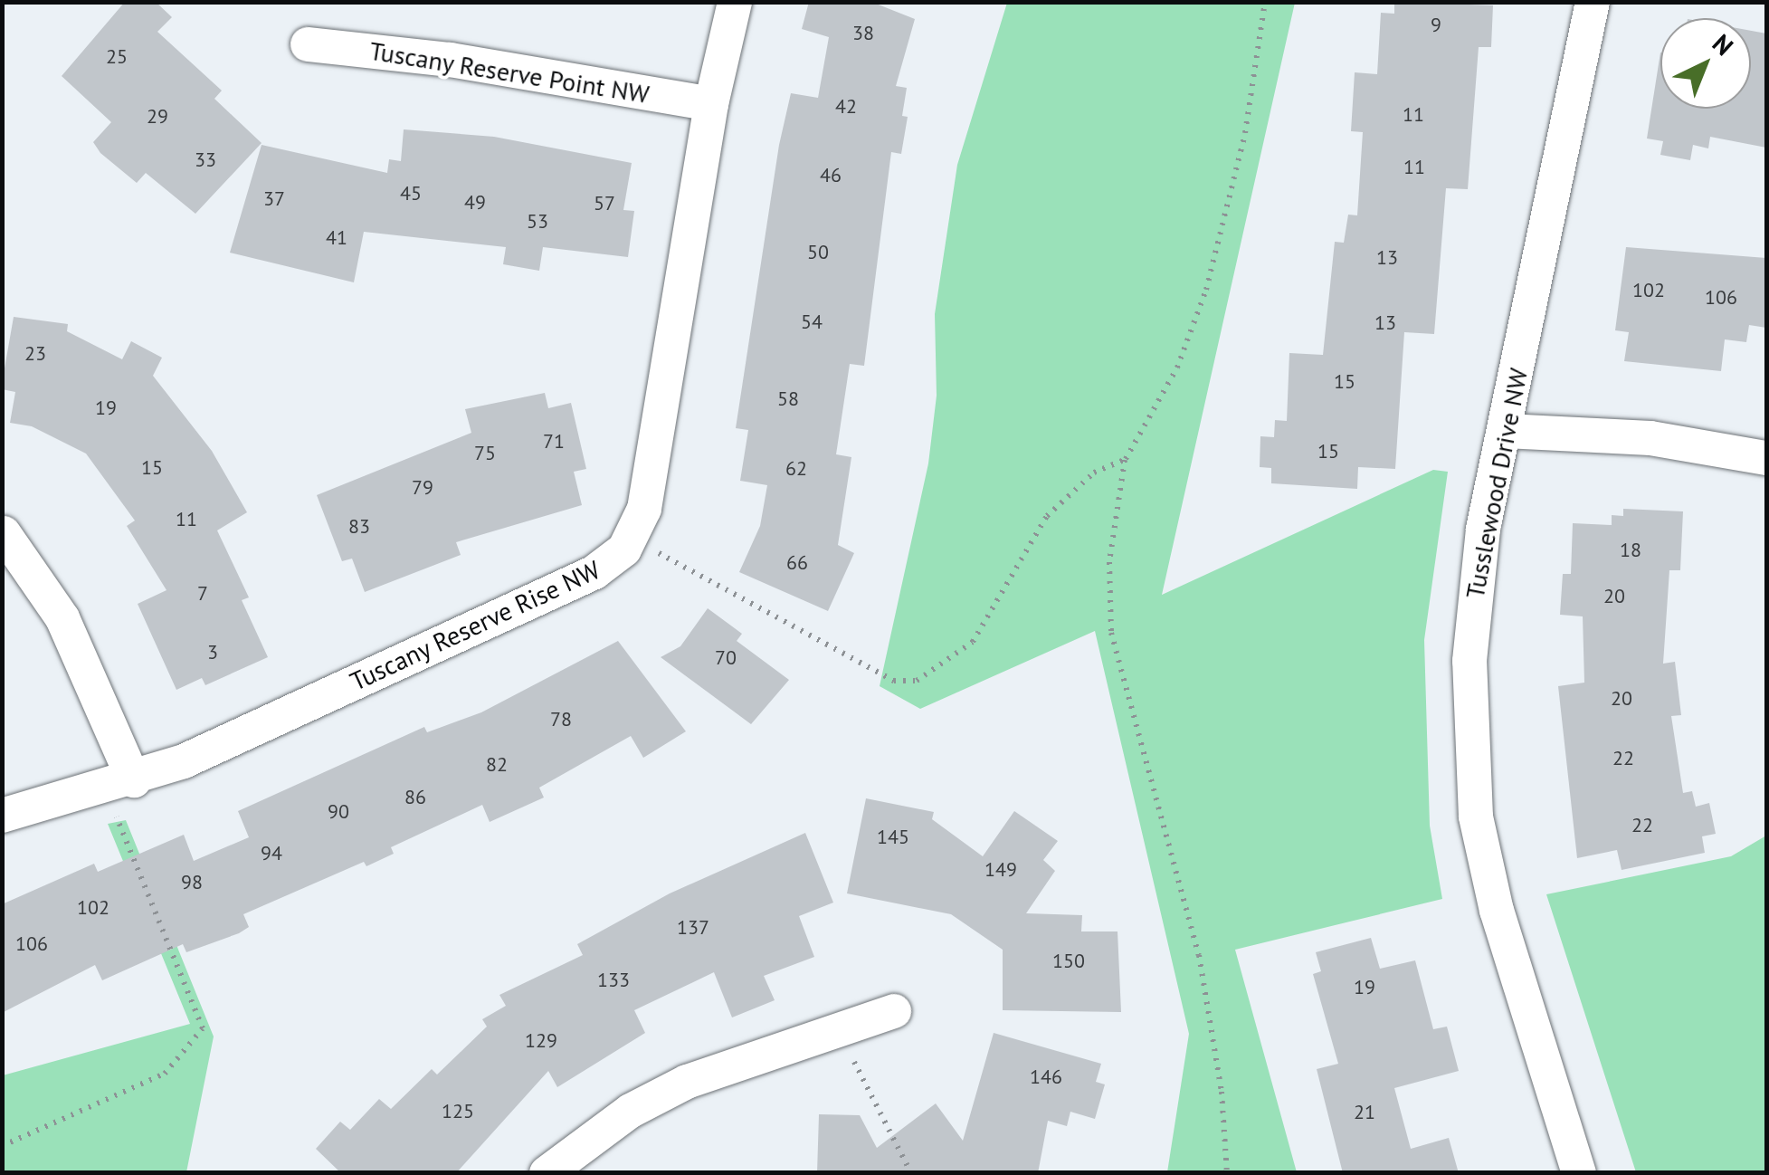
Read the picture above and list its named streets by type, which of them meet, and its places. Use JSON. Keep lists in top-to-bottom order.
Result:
{
  "streets": {
    "street": ["Tuscany Reserve Point NW", "Tusslewood Drive NW", "Tuscany Reserve Rise NW"]
  },
  "house_numbers": [
    "9",
    "38",
    "25",
    "42",
    "11",
    "29",
    "33",
    "11",
    "46",
    "45",
    "37",
    "49",
    "57",
    "53",
    "41",
    "50",
    "13",
    "102",
    "106",
    "54",
    "13",
    "23",
    "15",
    "58",
    "19",
    "71",
    "15",
    "75",
    "15",
    "62",
    "79",
    "11",
    "83",
    "18",
    "66",
    "7",
    "20",
    "3",
    "70",
    "20",
    "78",
    "22",
    "82",
    "86",
    "90",
    "22",
    "145",
    "94",
    "149",
    "98",
    "102",
    "137",
    "106",
    "150",
    "133",
    "19",
    "129",
    "146",
    "125",
    "21"
  ],
  "north": "top right"
}
